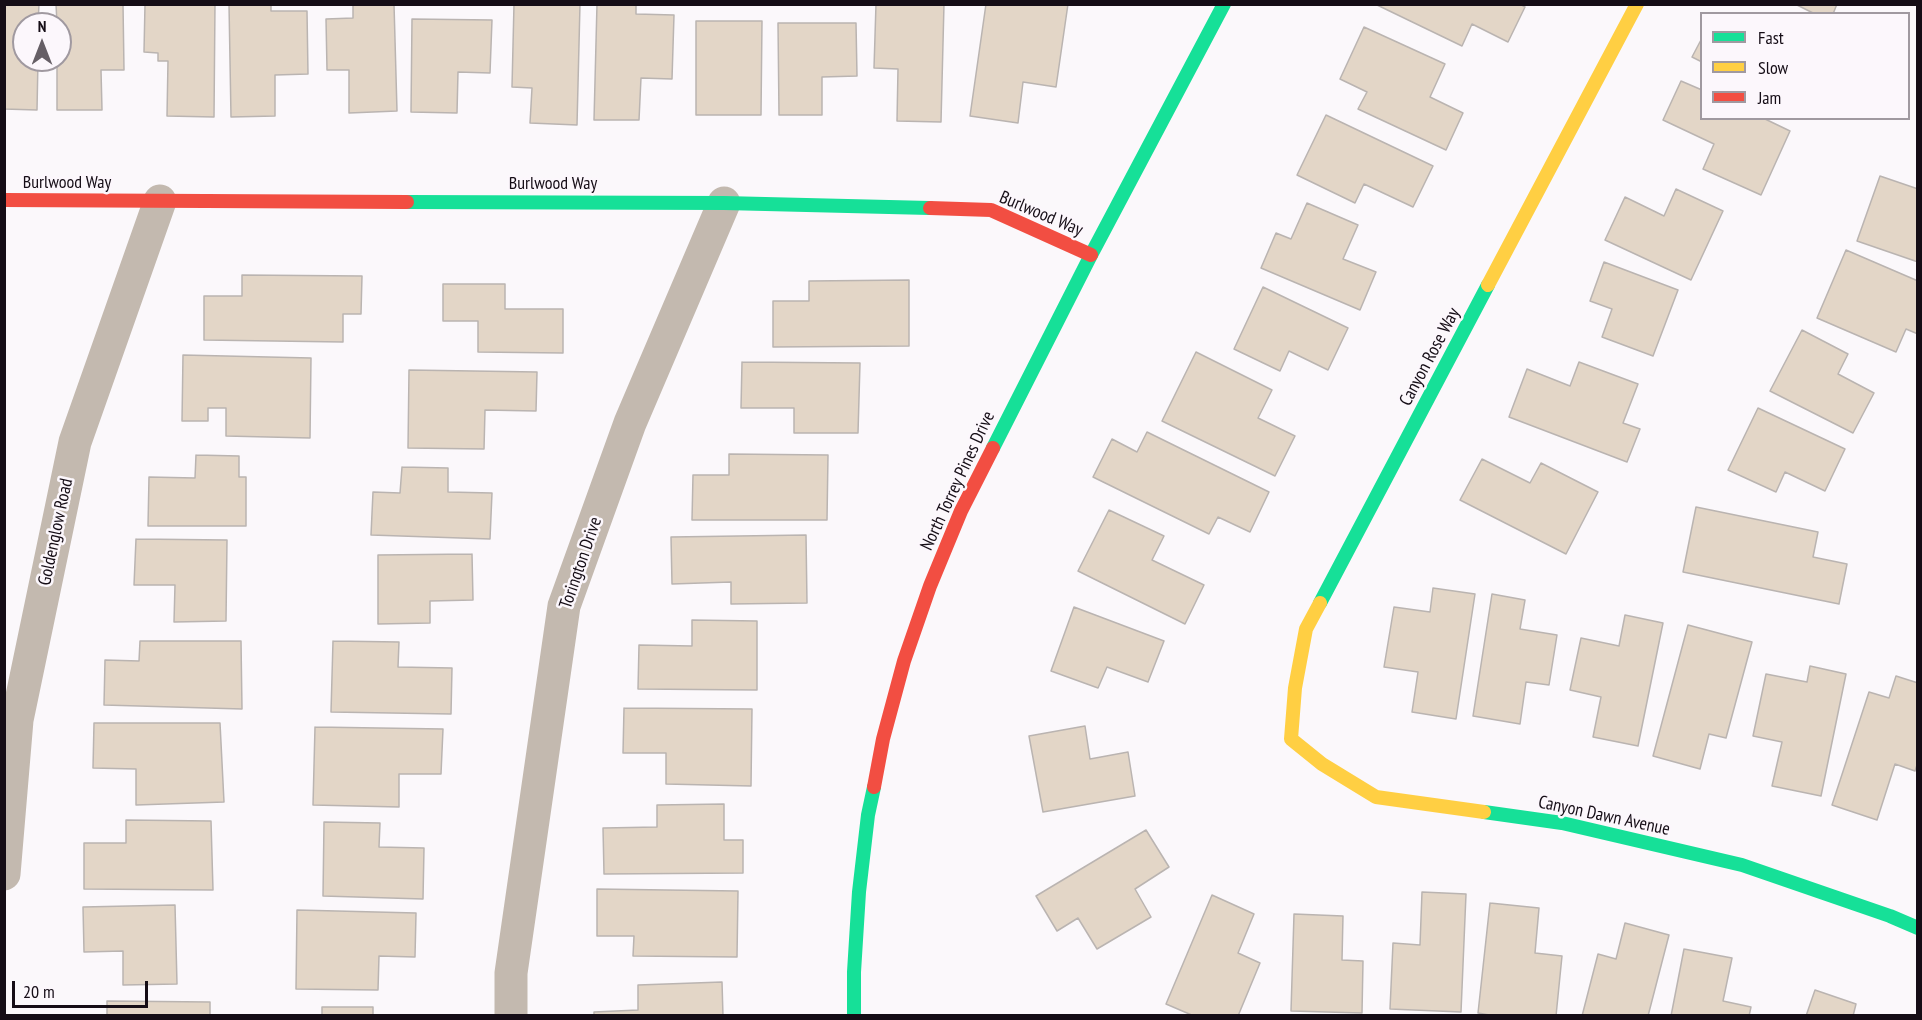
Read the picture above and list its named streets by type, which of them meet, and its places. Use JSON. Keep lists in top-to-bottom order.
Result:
{
  "streets": {
    "street": [
      "Burlwood Way",
      "Canyon Rose Way",
      "North Torrey Pines Drive",
      "Goldenglow Road",
      "Torington Drive",
      "Canyon Dawn Avenue"
    ]
  },
  "crossings": [
    ["Burlwood Way", "North Torrey Pines Drive"],
    ["Burlwood Way", "Goldenglow Road"],
    ["Burlwood Way", "Torington Drive"],
    ["Canyon Rose Way", "Canyon Dawn Avenue"]
  ],
  "legend": ["Fast", "Slow", "Jam"],
  "scale_bar": "20 m",
  "north": "top"
}
